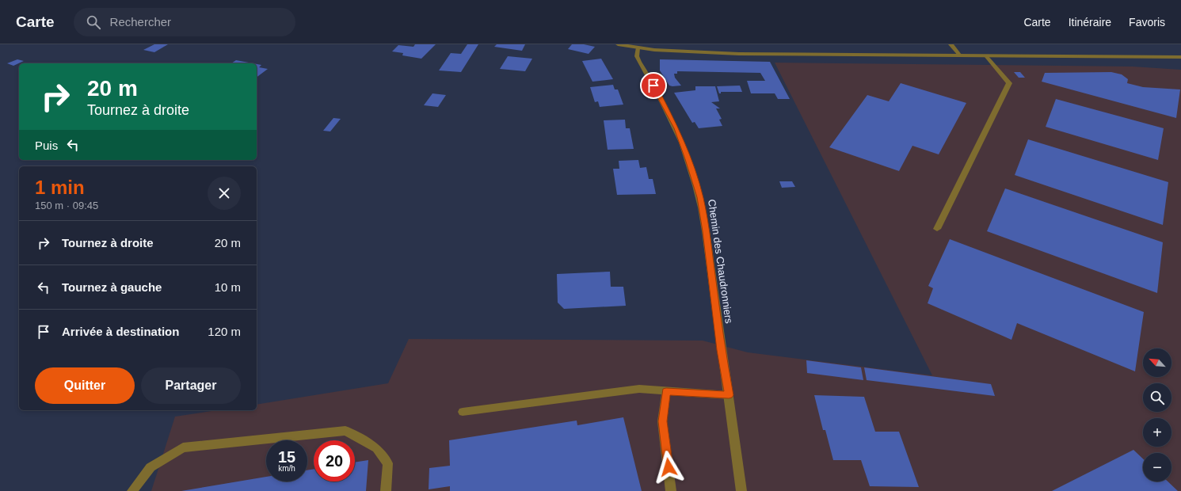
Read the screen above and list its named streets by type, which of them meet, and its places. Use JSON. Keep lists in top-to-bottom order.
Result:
{
  "streets": {
    "street": ["Chemin des Chaudronniers"]
  },
  "north": "top left",
  "page": {
    "header": "Carte",
    "search": "Rechercher",
    "nav": ["Carte", "Itinéraire", "Favoris"],
    "turn": ["20 m", "Tournez à droite"],
    "then": "Puis",
    "heading": ["1 min", "150 m · 09:45"],
    "list": [
      {
        "name": "Tournez à droite",
        "value": "20 m"
      },
      {
        "name": "Tournez à gauche",
        "value": "10 m"
      },
      {
        "name": "Arrivée à destination",
        "value": "120 m"
      }
    ],
    "map_buttons": ["+", "−"],
    "buttons": ["Quitter", "Partager"],
    "speed": "15 km/h",
    "limit": "20"
  }
}
